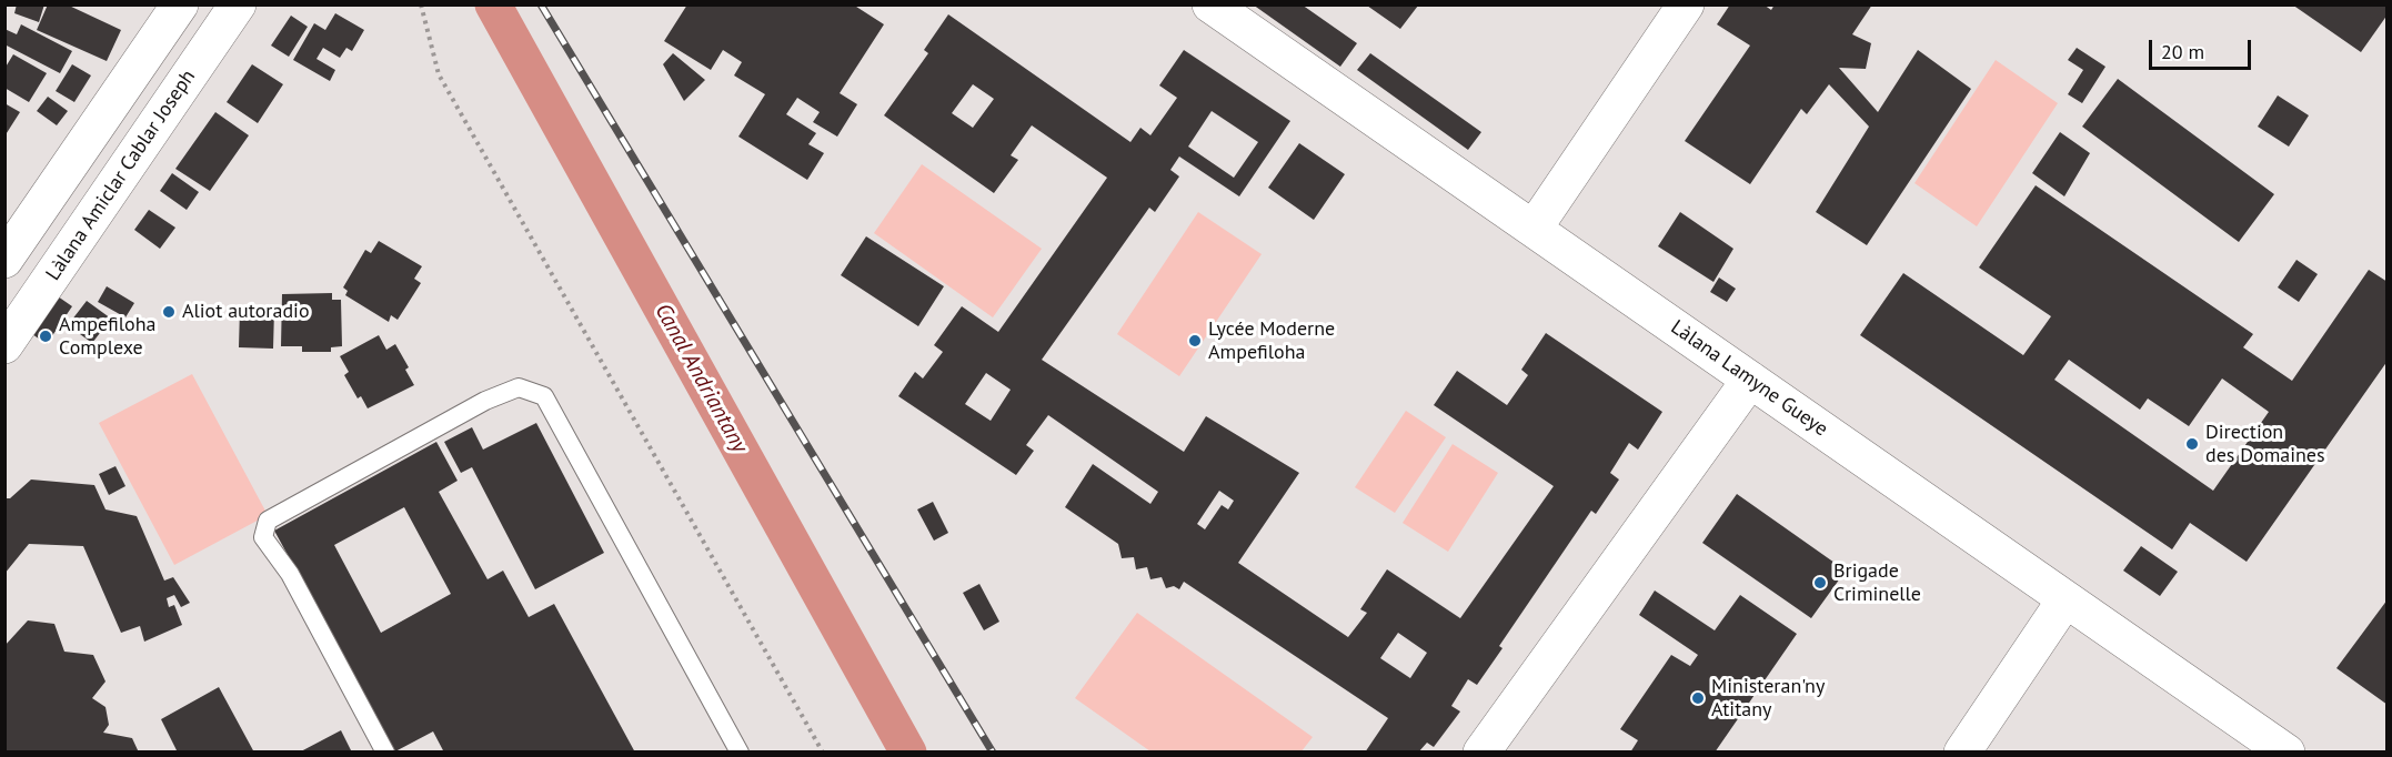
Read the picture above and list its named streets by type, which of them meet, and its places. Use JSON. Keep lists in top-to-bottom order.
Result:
{
  "streets": {
    "street": ["Làlana Amiclar Cablar Joseph", "Làlana Lamyne Gueye"]
  },
  "water": ["Canal Andriantany"],
  "places": [
    "Aliot autoradio",
    "Ampefiloha Complexe",
    "Lycée Moderne Ampefiloha",
    "Direction des Domaines",
    "Brigade Criminelle",
    "Ministeran'ny Atitany"
  ],
  "scale_bar": "20 m"
}
